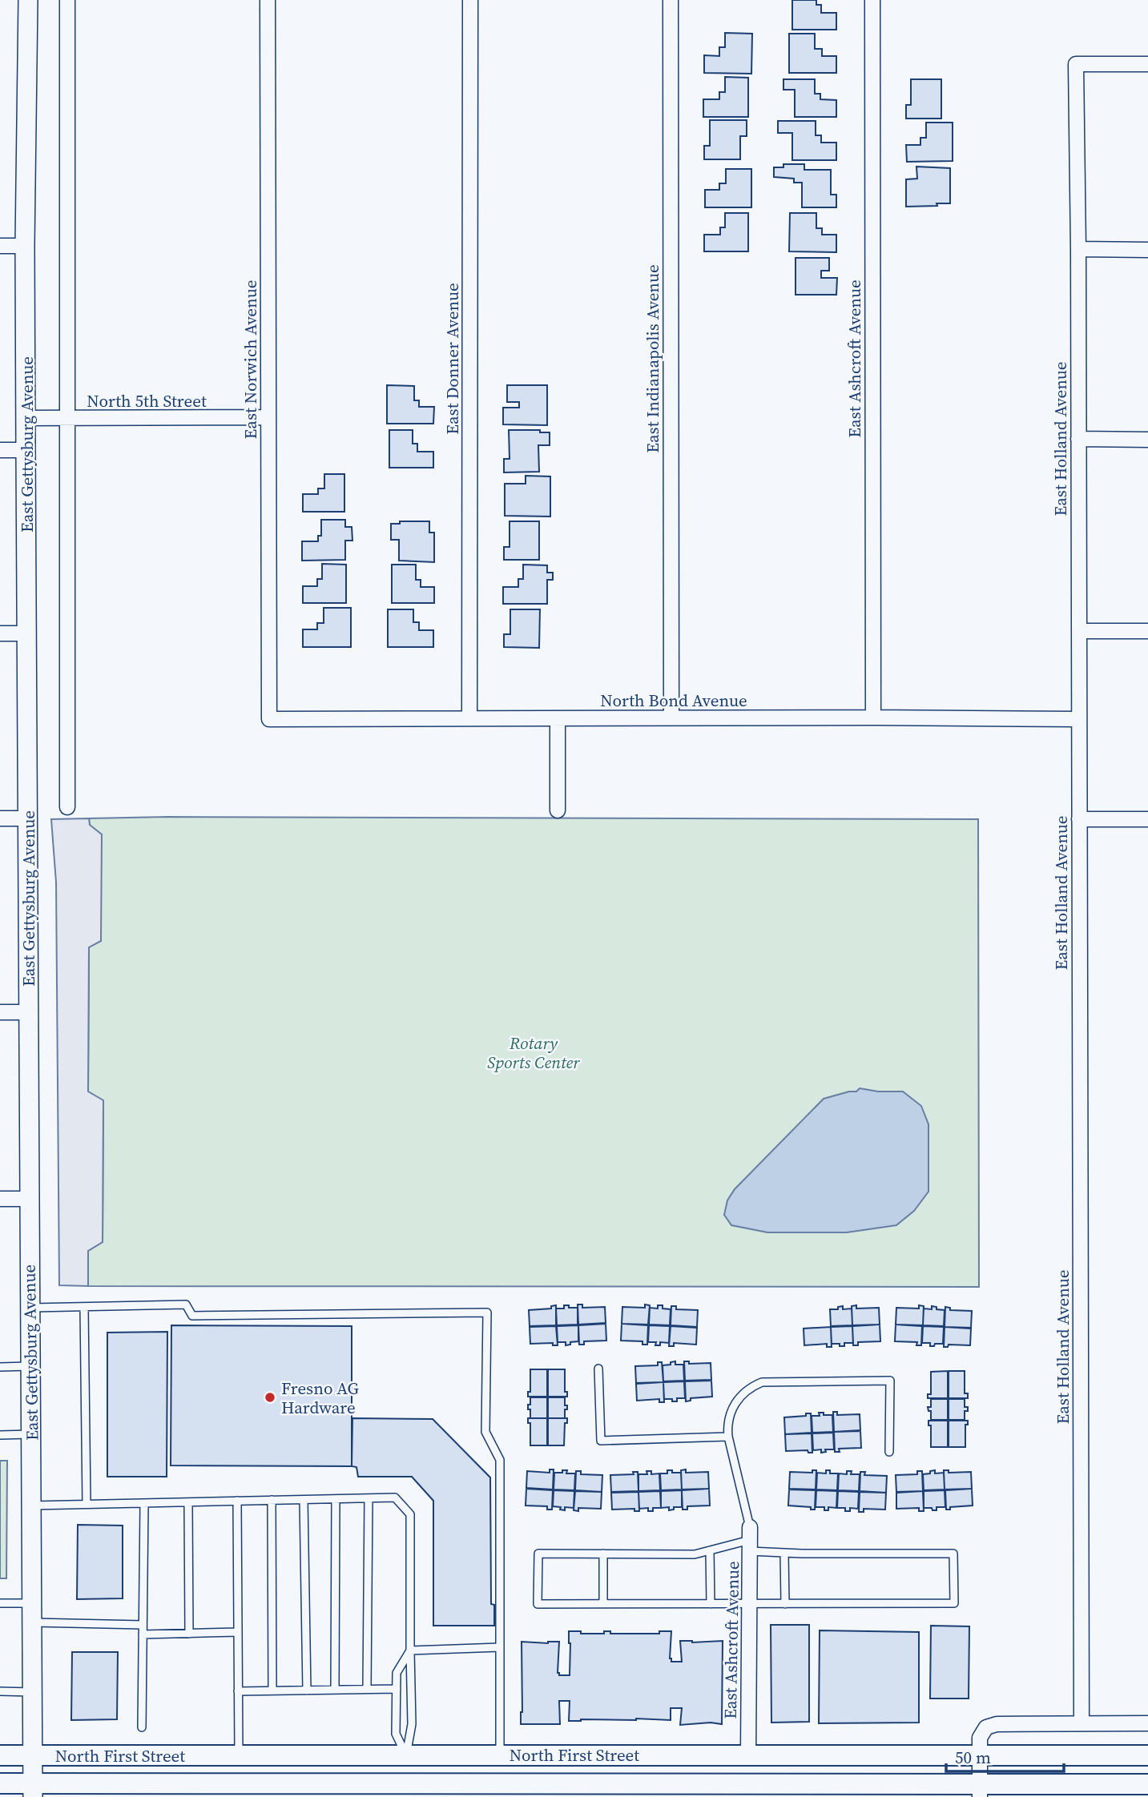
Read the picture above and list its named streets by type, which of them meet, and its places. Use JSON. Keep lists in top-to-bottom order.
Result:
{
  "streets": {
    "main road": ["North First Street"],
    "street": [
      "East Donner Avenue",
      "East Indianapolis Avenue",
      "East Ashcroft Avenue",
      "East Norwich Avenue",
      "North 5th Street",
      "East Holland Avenue",
      "East Gettysburg Avenue",
      "North Bond Avenue"
    ]
  },
  "crossings": [
    ["East Donner Avenue", "North Bond Avenue"],
    ["East Indianapolis Avenue", "North Bond Avenue"],
    ["East Ashcroft Avenue", "North Bond Avenue"],
    ["East Ashcroft Avenue", "North First Street"],
    ["East Norwich Avenue", "North 5th Street"],
    ["East Norwich Avenue", "North Bond Avenue"],
    ["North 5th Street", "East Gettysburg Avenue"],
    ["East Holland Avenue", "North Bond Avenue"],
    ["East Gettysburg Avenue", "North First Street"]
  ],
  "parks": ["Rotary Sports Center"],
  "places": ["Fresno AG Hardware"],
  "scale_bar": "50 m"
}
